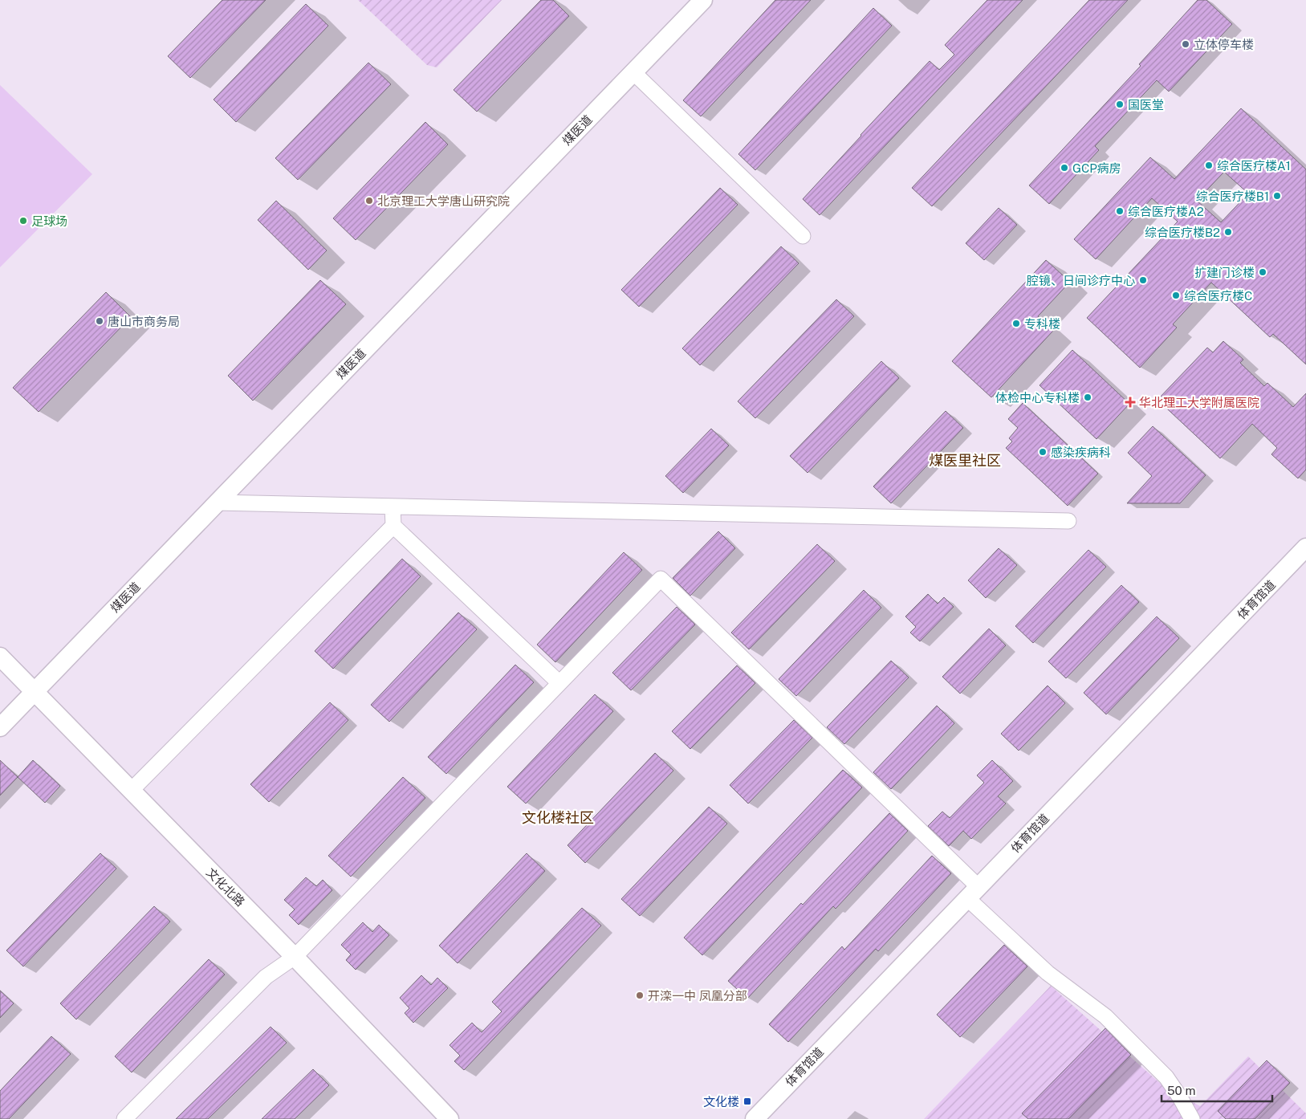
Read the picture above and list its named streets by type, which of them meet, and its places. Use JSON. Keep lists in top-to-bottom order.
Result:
{
  "streets": {
    "street": ["煤医道", "体育馆道", "文化北路"]
  },
  "crossings": [
    ["煤医道", "文化北路"]
  ],
  "districts": ["煤医里社区", "文化楼社区"],
  "places": {
    "other": [
      "立体停车楼",
      "国医堂",
      "综合医疗楼A1",
      "GCP病房",
      "综合医疗楼B1",
      "北京理工大学唐山研究院",
      "综合医疗楼A2",
      "足球场",
      "综合医疗楼B2",
      "扩建门诊楼",
      "腔镜、日间诊疗中心",
      "综合医疗楼C",
      "唐山市商务局",
      "专科楼",
      "体检中心专科楼",
      "感染疾病科",
      "开滦一中 凤凰分部"
    ],
    "health": ["华北理工大学附属医院"],
    "transit": ["文化楼"]
  },
  "scale_bar": "50 m"
}
